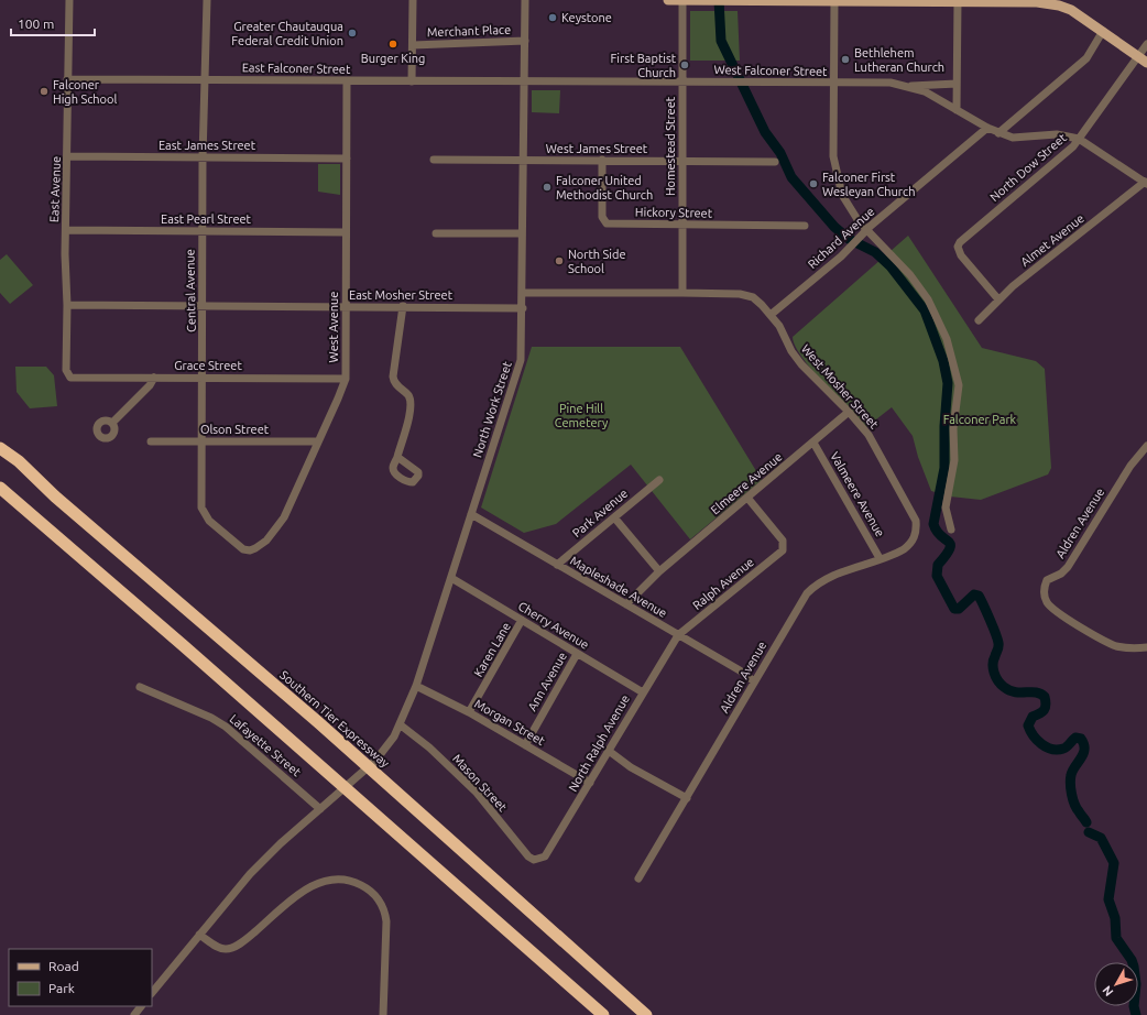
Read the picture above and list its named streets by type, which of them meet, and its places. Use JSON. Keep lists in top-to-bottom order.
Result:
{
  "streets": {
    "highway": ["Southern Tier Expressway"],
    "street": [
      "Merchant Place",
      "East Falconer Street",
      "West Falconer Street",
      "East James Street",
      "Homestead Street",
      "West James Street",
      "North Dow Street",
      "East Avenue",
      "Hickory Street",
      "East Pearl Street",
      "Richard Avenue",
      "Almet Avenue",
      "Central Avenue",
      "East Mosher Street",
      "West Avenue",
      "Grace Street",
      "West Mosher Street",
      "North Work Street",
      "Olson Street",
      "Elmeere Avenue",
      "Valmeere Avenue",
      "Park Avenue",
      "Aldren Avenue",
      "Ralph Avenue",
      "Mapleshade Avenue",
      "Cherry Avenue",
      "Karen Lane",
      "Ann Avenue",
      "Morgan Street",
      "North Ralph Avenue",
      "Lafayette Street",
      "Mason Street"
    ]
  },
  "crossings": [
    ["Merchant Place", "North Work Street"],
    ["East Falconer Street", "West Falconer Street"],
    ["East Falconer Street", "East Avenue"],
    ["East Falconer Street", "Central Avenue"],
    ["East Falconer Street", "West Avenue"],
    ["East Falconer Street", "North Work Street"],
    ["West Falconer Street", "Homestead Street"],
    ["West Falconer Street", "North Dow Street"],
    ["West Falconer Street", "Richard Avenue"],
    ["West Falconer Street", "Almet Avenue"],
    ["West Falconer Street", "North Work Street"],
    ["East James Street", "East Avenue"],
    ["East James Street", "Central Avenue"],
    ["East James Street", "West Avenue"],
    ["Homestead Street", "West James Street"],
    ["Homestead Street", "Hickory Street"],
    ["Homestead Street", "West Mosher Street"],
    ["West James Street", "Hickory Street"],
    ["West James Street", "North Work Street"],
    ["North Dow Street", "Almet Avenue"],
    ["East Avenue", "East Pearl Street"],
    ["East Avenue", "East Mosher Street"],
    ["East Avenue", "Grace Street"],
    ["East Pearl Street", "Central Avenue"],
    ["East Pearl Street", "West Avenue"],
    ["Richard Avenue", "West Mosher Street"],
    ["Central Avenue", "East Mosher Street"],
    ["Central Avenue", "West Avenue"],
    ["Central Avenue", "Grace Street"],
    ["Central Avenue", "Olson Street"],
    ["East Mosher Street", "West Avenue"],
    ["East Mosher Street", "North Work Street"],
    ["West Avenue", "Grace Street"],
    ["West Avenue", "Olson Street"],
    ["West Mosher Street", "North Work Street"],
    ["West Mosher Street", "Elmeere Avenue"],
    ["West Mosher Street", "Aldren Avenue"],
    ["North Work Street", "Mapleshade Avenue"],
    ["North Work Street", "Cherry Avenue"],
    ["North Work Street", "Morgan Street"],
    ["North Work Street", "Lafayette Street"],
    ["North Work Street", "Mason Street"],
    ["Elmeere Avenue", "Valmeere Avenue"],
    ["Elmeere Avenue", "Ralph Avenue"],
    ["Elmeere Avenue", "Mapleshade Avenue"],
    ["Valmeere Avenue", "Aldren Avenue"],
    ["Park Avenue", "Mapleshade Avenue"],
    ["Aldren Avenue", "Mapleshade Avenue"],
    ["Ralph Avenue", "Mapleshade Avenue"],
    ["Ralph Avenue", "North Ralph Avenue"],
    ["Mapleshade Avenue", "North Ralph Avenue"],
    ["Cherry Avenue", "Karen Lane"],
    ["Cherry Avenue", "Ann Avenue"],
    ["Cherry Avenue", "North Ralph Avenue"],
    ["Karen Lane", "Morgan Street"],
    ["Ann Avenue", "Morgan Street"],
    ["Morgan Street", "North Ralph Avenue"],
    ["North Ralph Avenue", "Mason Street"]
  ],
  "parks": ["Pine Hill Cemetery", "Falconer Park"],
  "places": [
    "Keystone",
    "Greater Chautauqua Federal Credit Union",
    "Burger King",
    "Bethlehem Lutheran Church",
    "First Baptist Church",
    "Falconer High School",
    "Falconer First Wesleyan Church",
    "Falconer United Methodist Church",
    "North Side School"
  ],
  "legend": ["Road", "Park"],
  "scale_bar": "100 m",
  "north": "bottom left"
}
